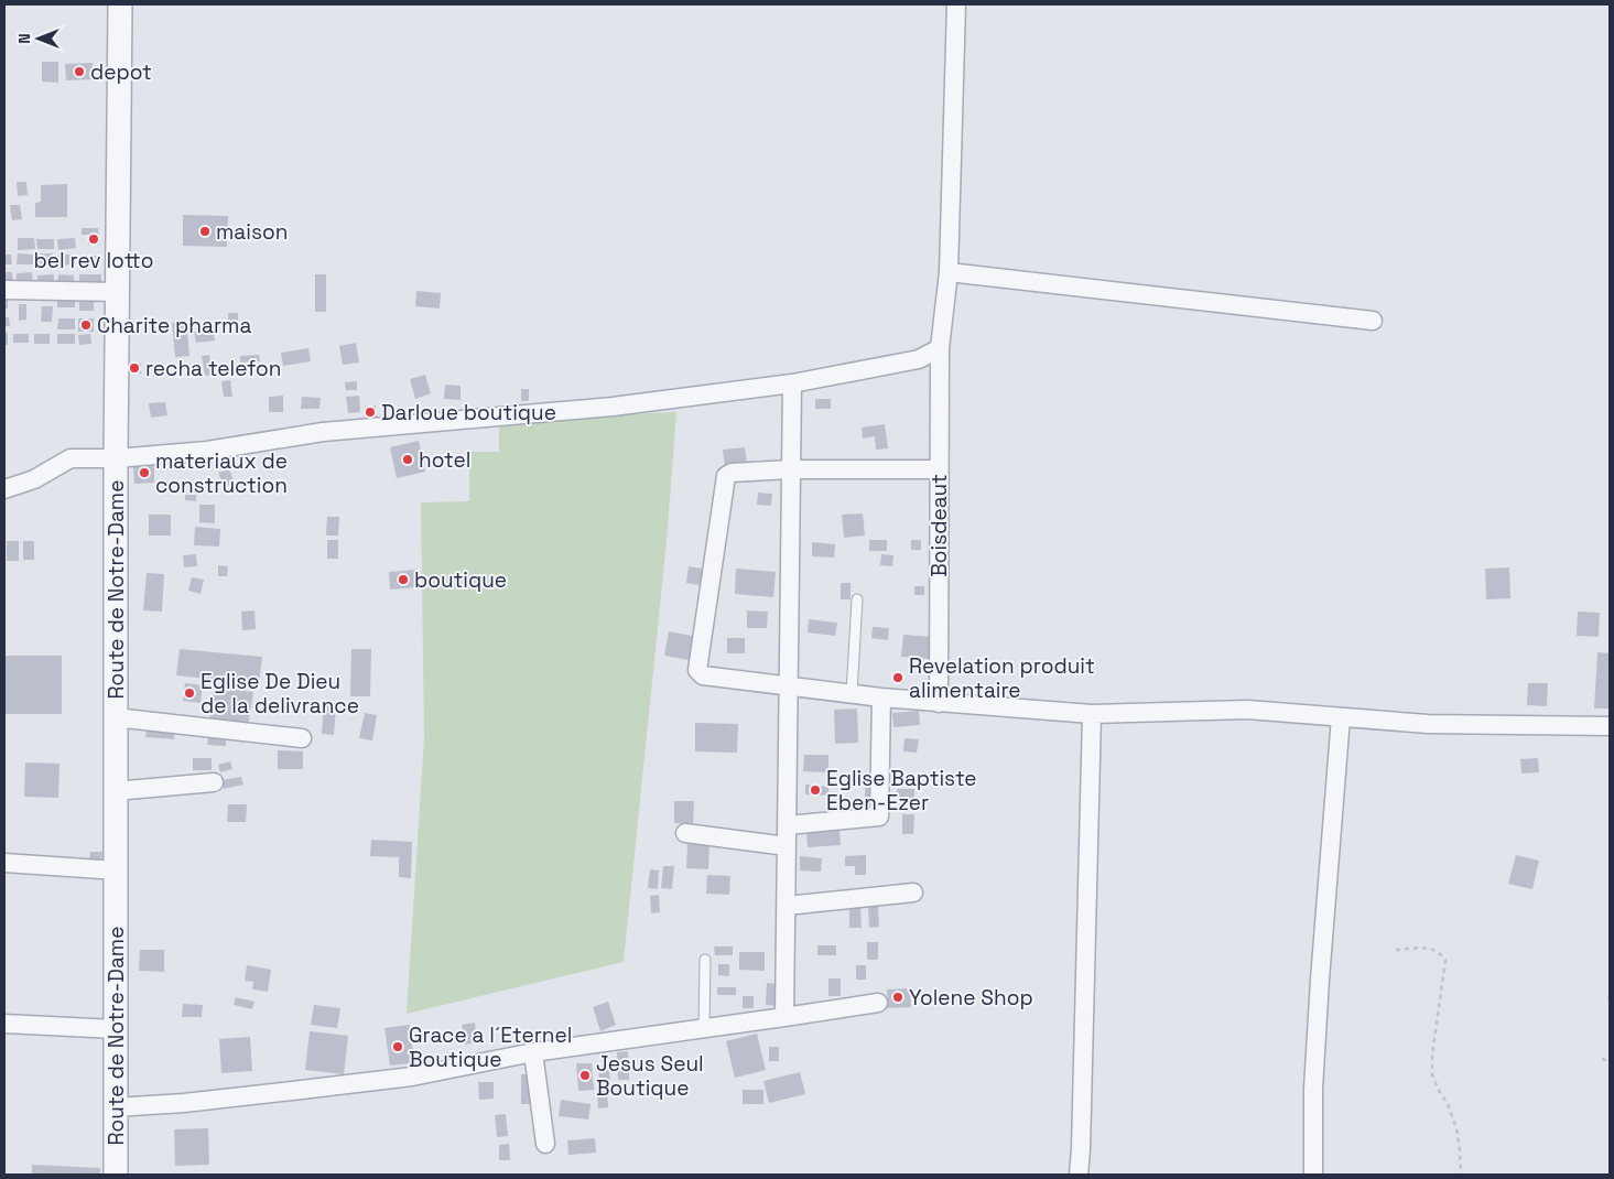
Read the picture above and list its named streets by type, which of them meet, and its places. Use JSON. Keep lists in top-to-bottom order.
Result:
{
  "streets": {
    "street": ["Boisdeaut", "Route de Notre-Dame"]
  },
  "places": [
    "depot",
    "maison",
    "bel rev lotto",
    "Charite pharma",
    "recha telefon",
    "Darloue boutique",
    "hotel",
    "materiaux de construction",
    "boutique",
    "Revelation produit alimentaire",
    "Eglise De Dieu de la delivrance",
    "Eglise Baptiste Eben-Ezer",
    "Yolene Shop",
    "Grace a l´Eternel Boutique",
    "Jesus Seul Boutique"
  ],
  "north": "left"
}
